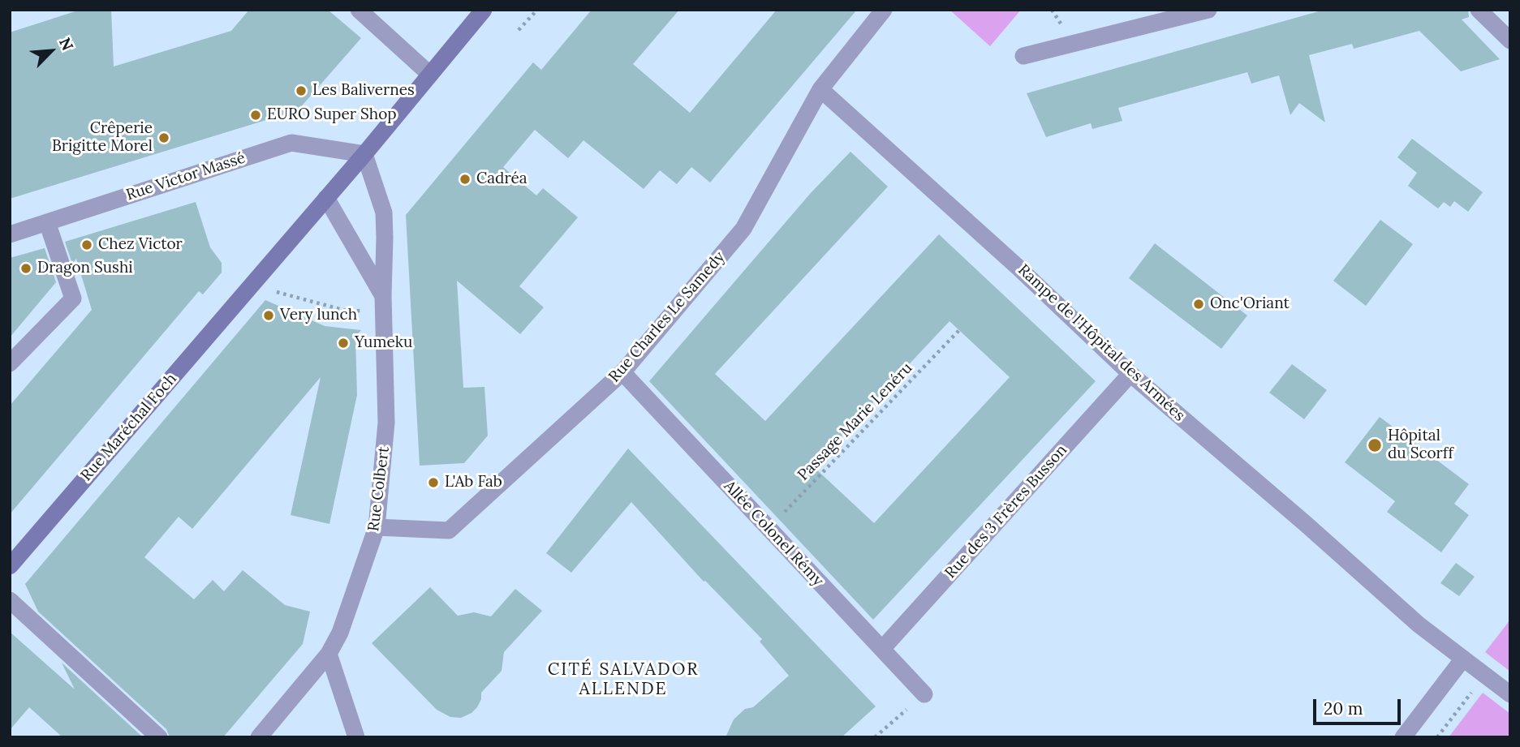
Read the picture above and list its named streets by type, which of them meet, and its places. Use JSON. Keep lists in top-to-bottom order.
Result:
{
  "streets": {
    "street": [
      "Rue Victor Massé",
      "Rue Charles Le Samedy",
      "Rampe de l'Hôpital des Armées",
      "Rue Maréchal Foch",
      "Rue Colbert",
      "Rue des 3 Frères Busson",
      "Allée Colonel Rémy"
    ],
    "path": ["Passage Marie Lenéru"]
  },
  "crossings": [
    ["Rue Victor Massé", "Rue Maréchal Foch"],
    ["Rue Victor Massé", "Rue Colbert"],
    ["Rue Charles Le Samedy", "Rampe de l'Hôpital des Armées"],
    ["Rue Charles Le Samedy", "Rue Colbert"],
    ["Rue Charles Le Samedy", "Allée Colonel Rémy"],
    ["Rampe de l'Hôpital des Armées", "Rue des 3 Frères Busson"],
    ["Passage Marie Lenéru", "Allée Colonel Rémy"],
    ["Rue Maréchal Foch", "Rue Colbert"],
    ["Rue des 3 Frères Busson", "Allée Colonel Rémy"]
  ],
  "districts": ["CITÉ SALVADOR ALLENDE"],
  "places": [
    "Les Balivernes",
    "EURO Super Shop",
    "Crêperie Brigitte Morel",
    "Cadréa",
    "Chez Victor",
    "Dragon Sushi",
    "Onc'Oriant",
    "Very lunch",
    "Yumeku",
    "Hôpital du Scorff",
    "L'Ab Fab"
  ],
  "scale_bar": "20 m",
  "north": "top right"
}
